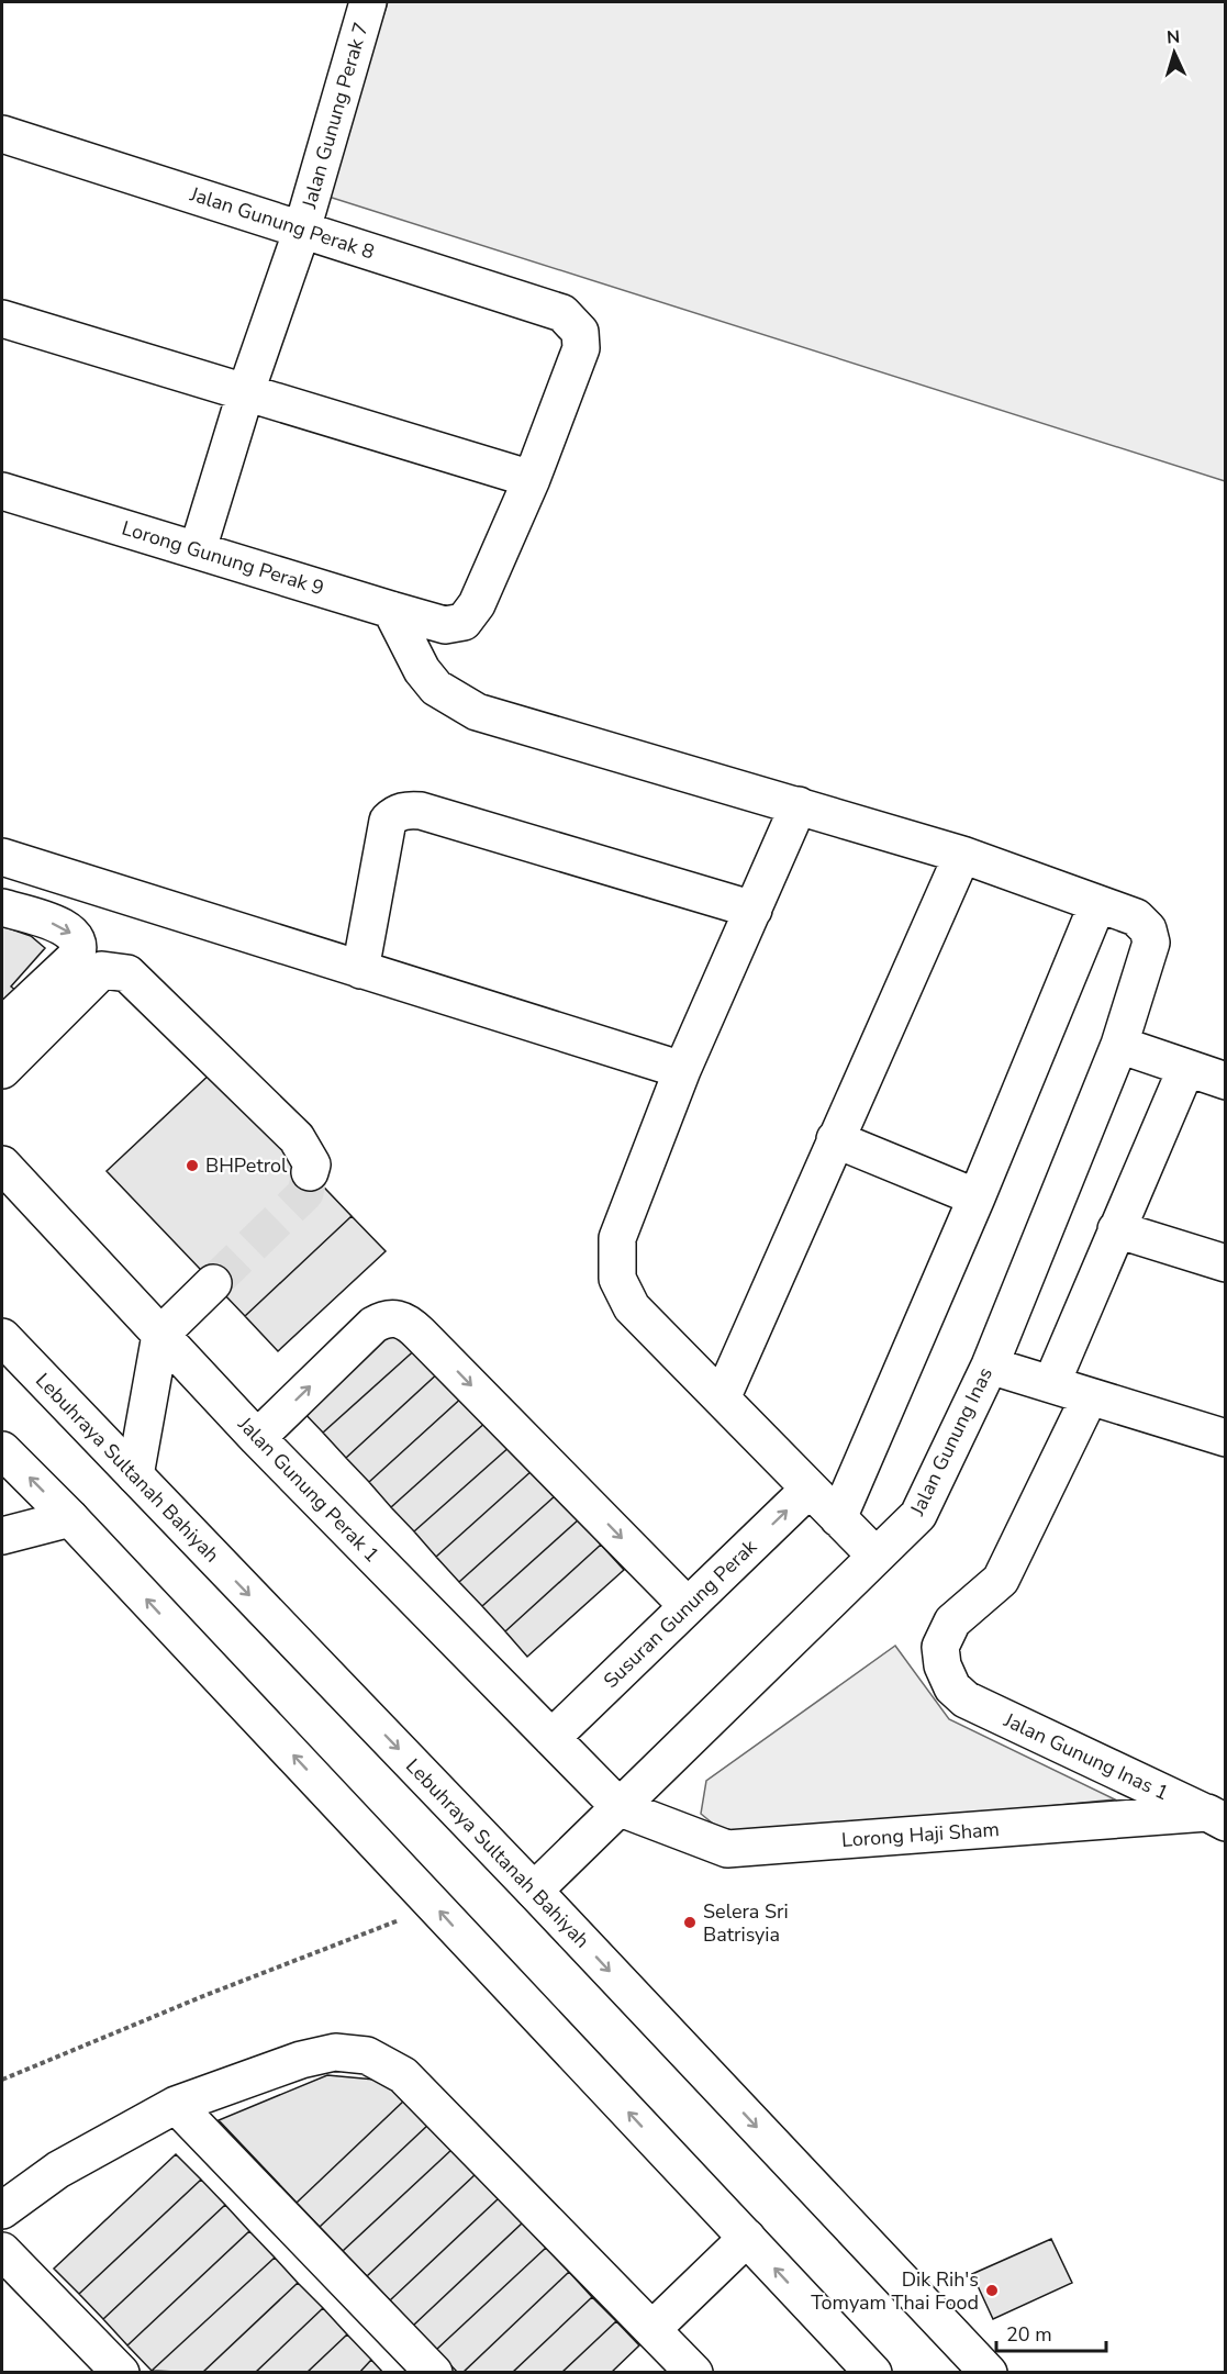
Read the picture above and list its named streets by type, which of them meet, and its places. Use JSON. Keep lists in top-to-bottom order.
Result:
{
  "streets": {
    "street": [
      "Jalan Gunung Perak 7",
      "Jalan Gunung Perak 8",
      "Lorong Gunung Perak 9",
      "Jalan Gunung Inas",
      "Lebuhraya Sultanah Bahiyah",
      "Jalan Gunung Perak 1",
      "Susuran Gunung Perak",
      "Jalan Gunung Inas 1",
      "Lorong Haji Sham"
    ]
  },
  "crossings": [
    ["Jalan Gunung Perak 7", "Jalan Gunung Perak 8"],
    ["Jalan Gunung Perak 7", "Lorong Gunung Perak 9"],
    ["Jalan Gunung Perak 8", "Lorong Gunung Perak 9"],
    ["Jalan Gunung Inas", "Lebuhraya Sultanah Bahiyah"],
    ["Jalan Gunung Inas", "Jalan Gunung Perak 1"],
    ["Jalan Gunung Inas", "Lorong Haji Sham"],
    ["Jalan Gunung Perak 1", "Susuran Gunung Perak"],
    ["Jalan Gunung Perak 1", "Lorong Haji Sham"],
    ["Jalan Gunung Inas 1", "Lorong Haji Sham"]
  ],
  "one_way": ["Susuran Gunung Perak"],
  "places": ["BHPetrol", "Selera Sri Batrisyia", "Dik Rih's Tomyam Thai Food"],
  "scale_bar": "20 m",
  "north": "top"
}
